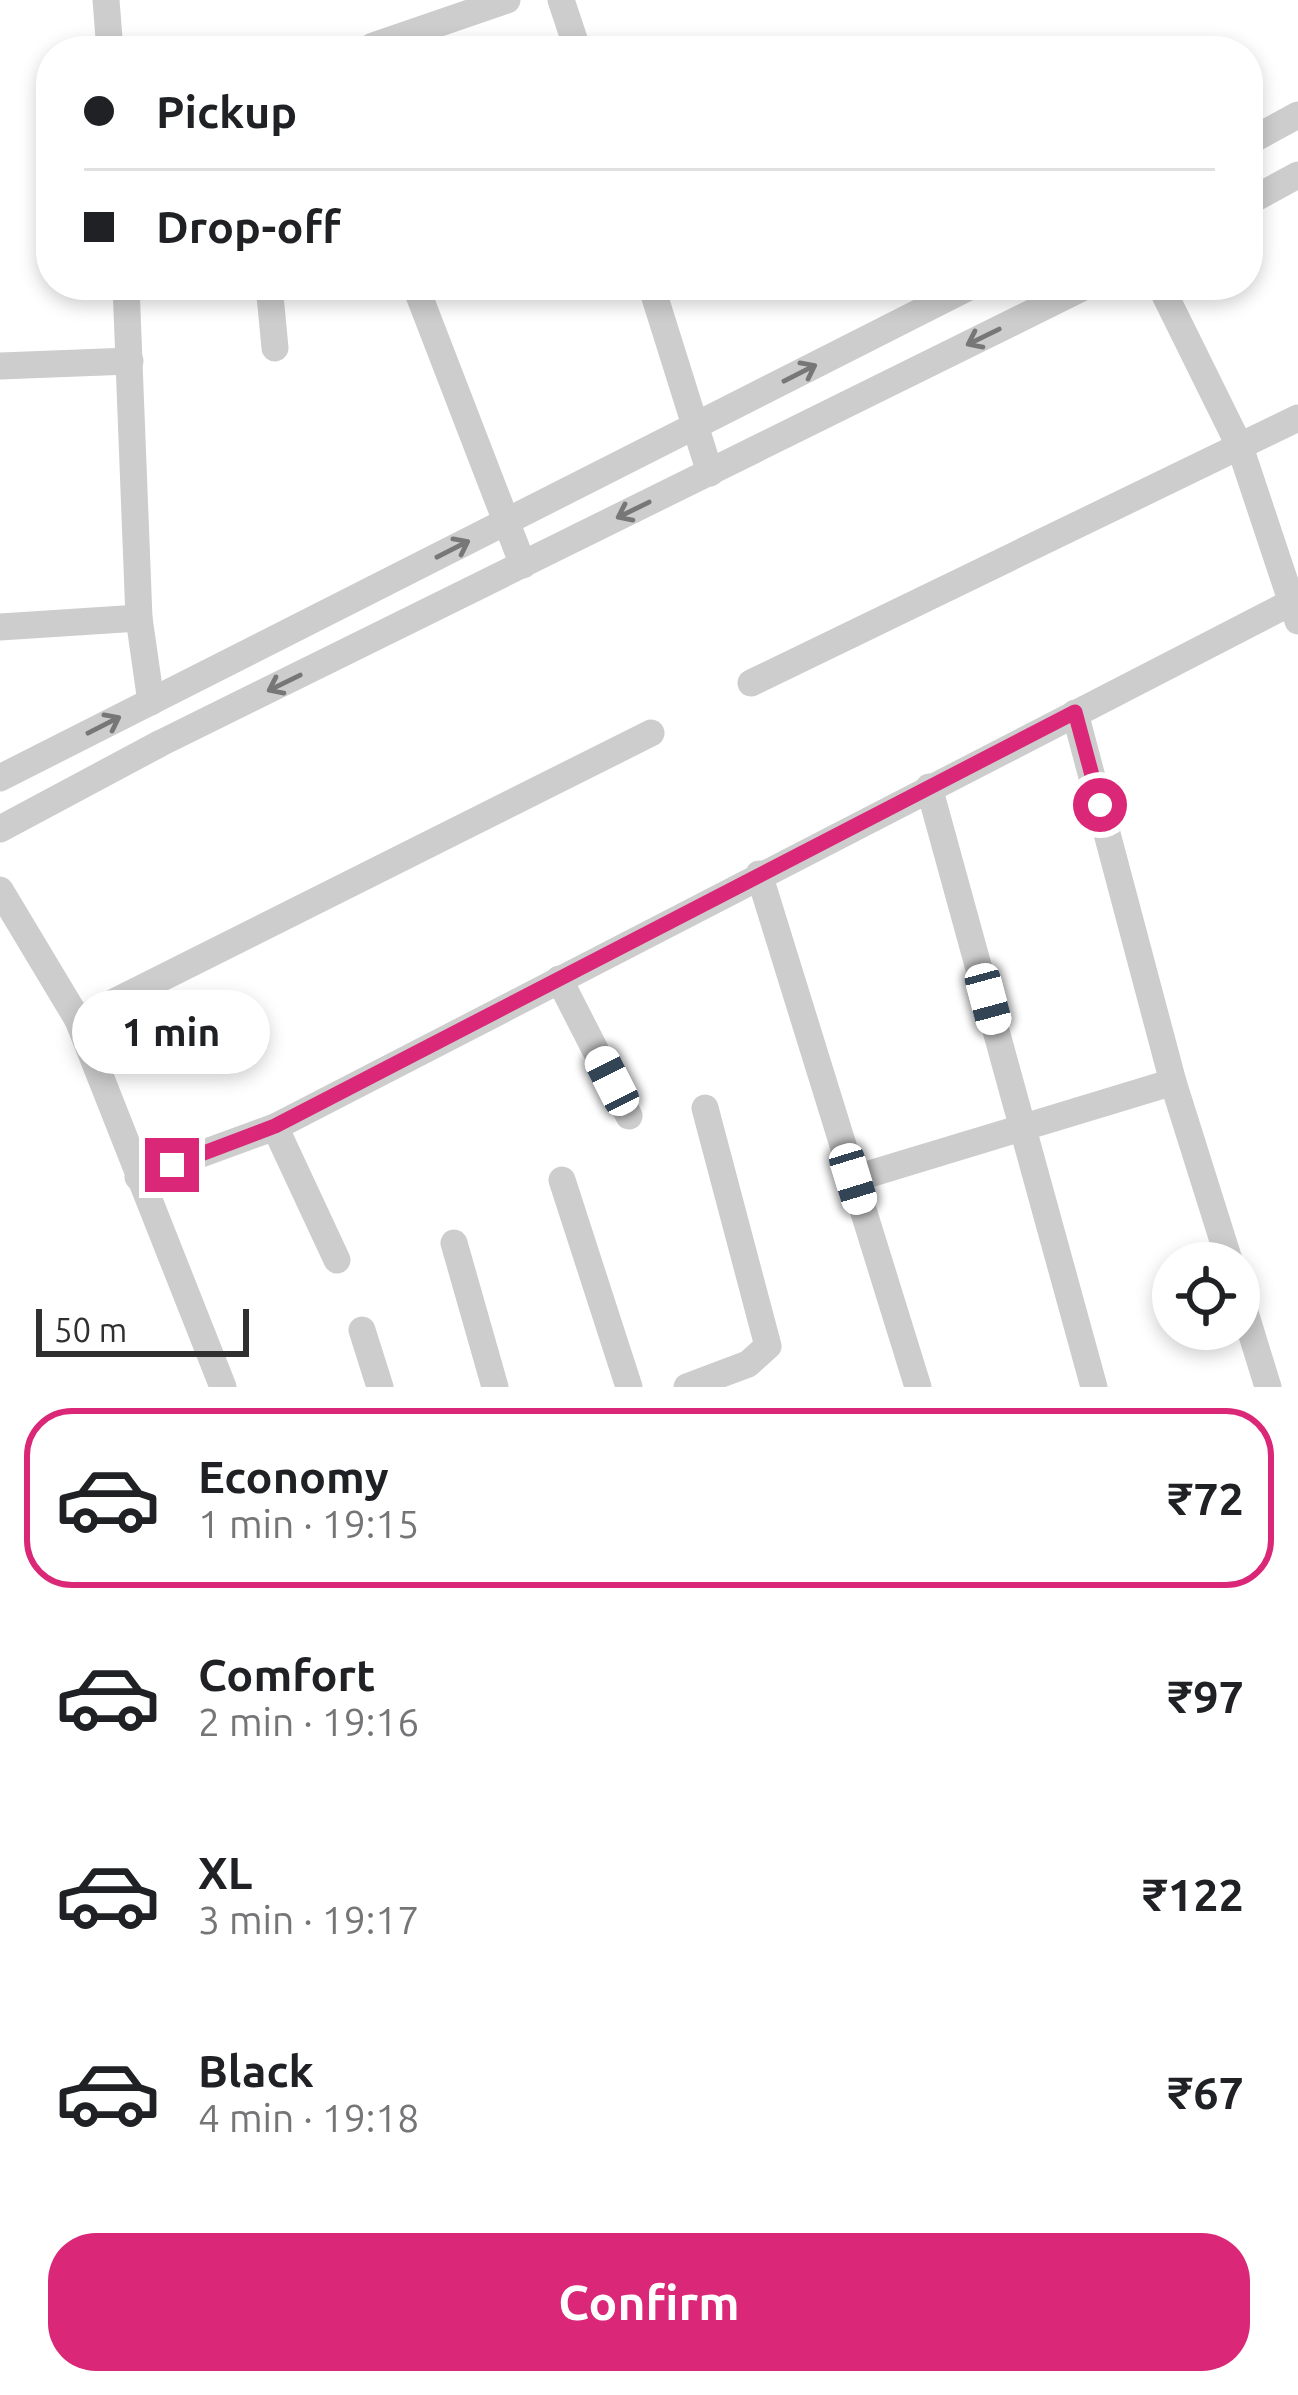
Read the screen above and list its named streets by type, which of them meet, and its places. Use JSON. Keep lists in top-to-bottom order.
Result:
{
  "scale_bar": "50 m",
  "page": {
    "banner": ["Pickup", "Drop-off"],
    "bubble": "1 min",
    "scale": "50 m",
    "list": [
      {
        "name": "Economy",
        "note": "1 min · 19:15",
        "value": "₹72"
      },
      {
        "name": "Comfort",
        "note": "2 min · 19:16",
        "value": "₹97"
      },
      {
        "name": "XL",
        "note": "3 min · 19:17",
        "value": "₹122"
      },
      {
        "name": "Black",
        "note": "4 min · 19:18",
        "value": "₹67"
      }
    ],
    "buttons": "Confirm"
  }
}
